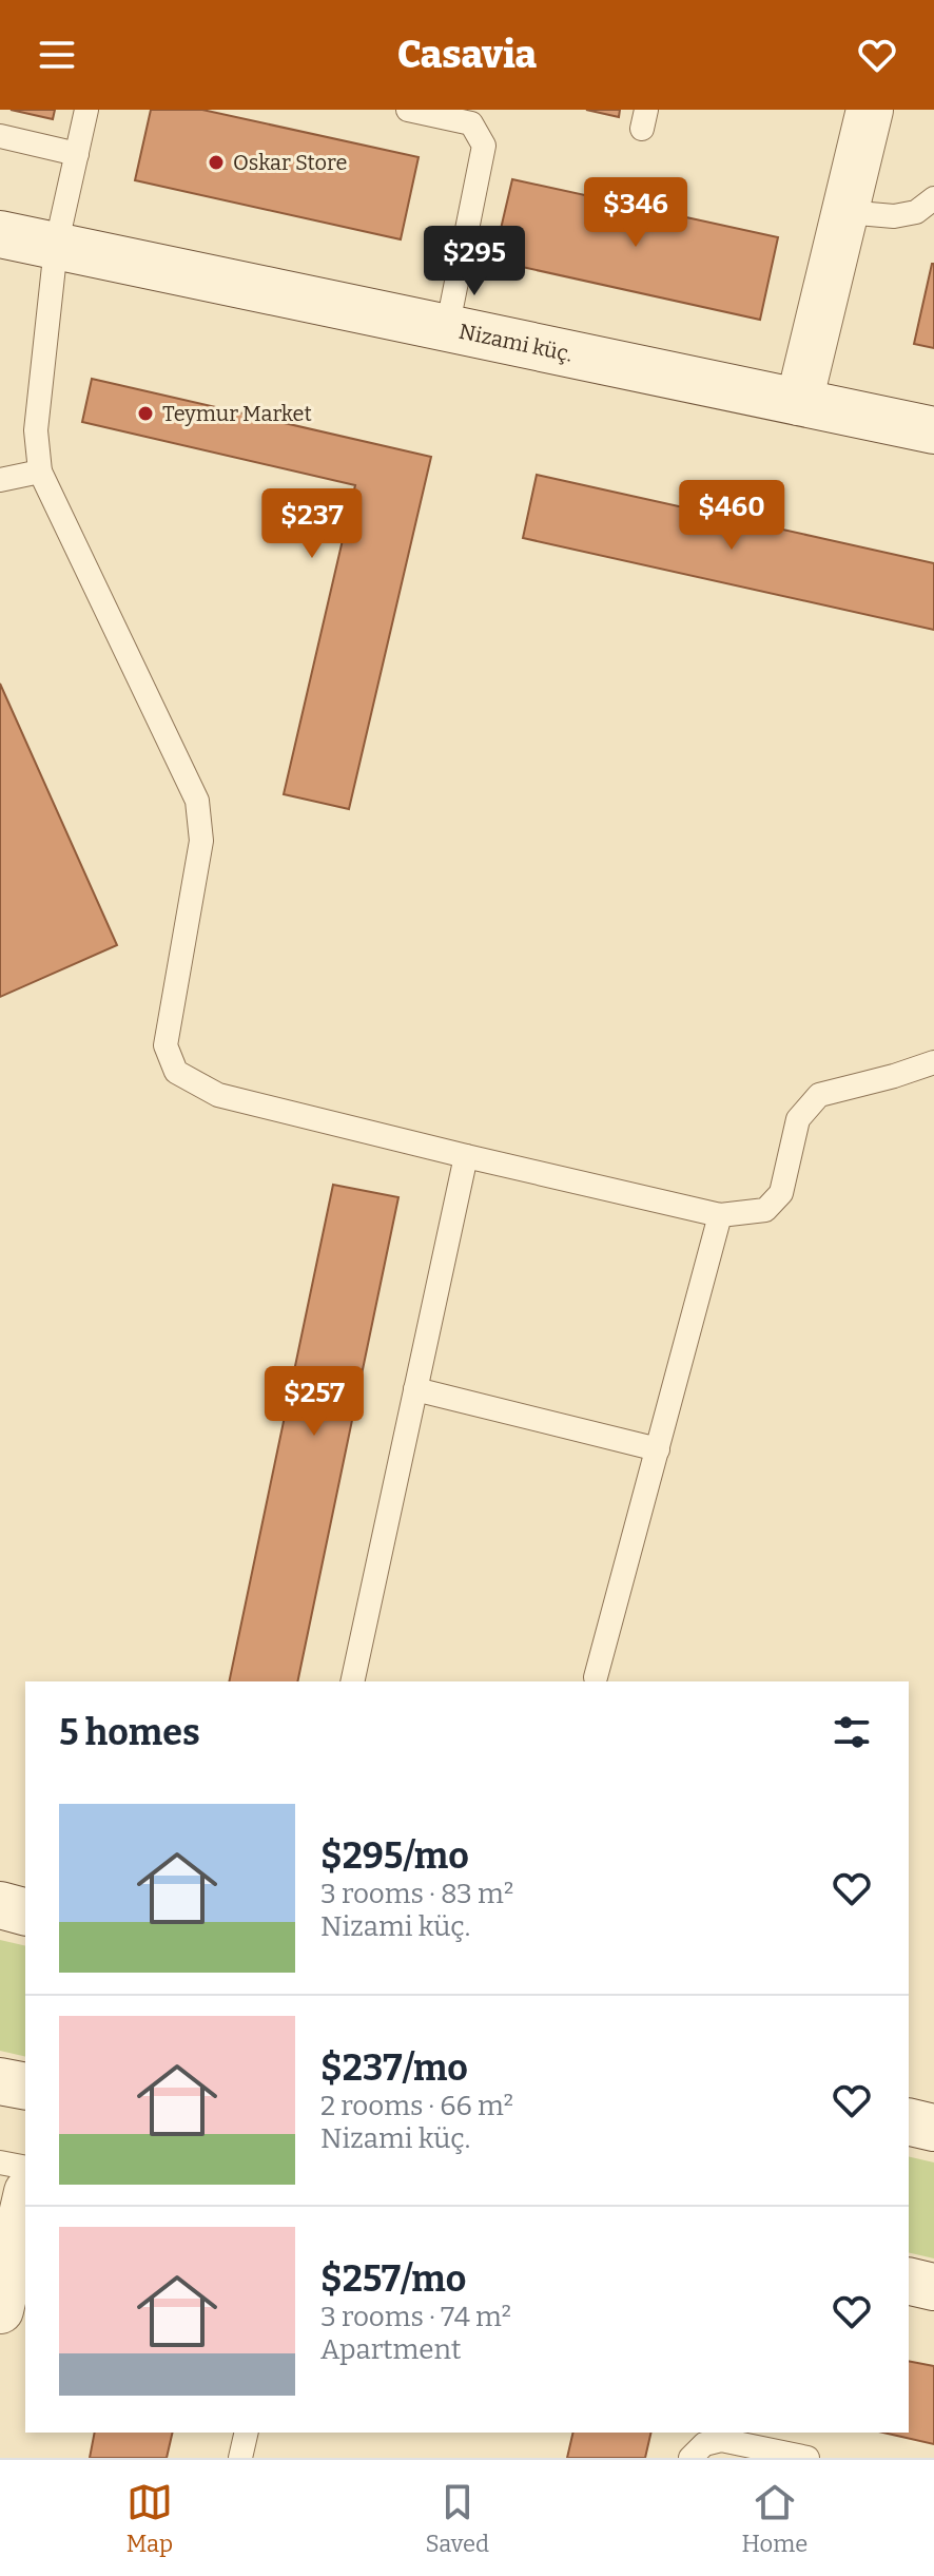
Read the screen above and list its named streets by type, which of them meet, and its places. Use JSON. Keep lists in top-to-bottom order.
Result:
{
  "streets": {
    "main road": ["Nizami küç."]
  },
  "places": ["Oskar Store", "Teymur Market"],
  "page": {
    "header": "Casavia",
    "price": [
      "$346",
      "$295",
      "$460",
      "$237",
      "$257"
    ],
    "heading": "5 homes",
    "list": [
      {
        "name": "$295/mo",
        "note": "3 rooms · 83 m² · Nizami küç."
      },
      {
        "name": "$237/mo",
        "note": "2 rooms · 66 m² · Nizami küç."
      },
      {
        "name": "$257/mo",
        "note": "3 rooms · 74 m² · Apartment"
      }
    ],
    "tabs": ["Map", "Saved", "Home"]
  }
}
